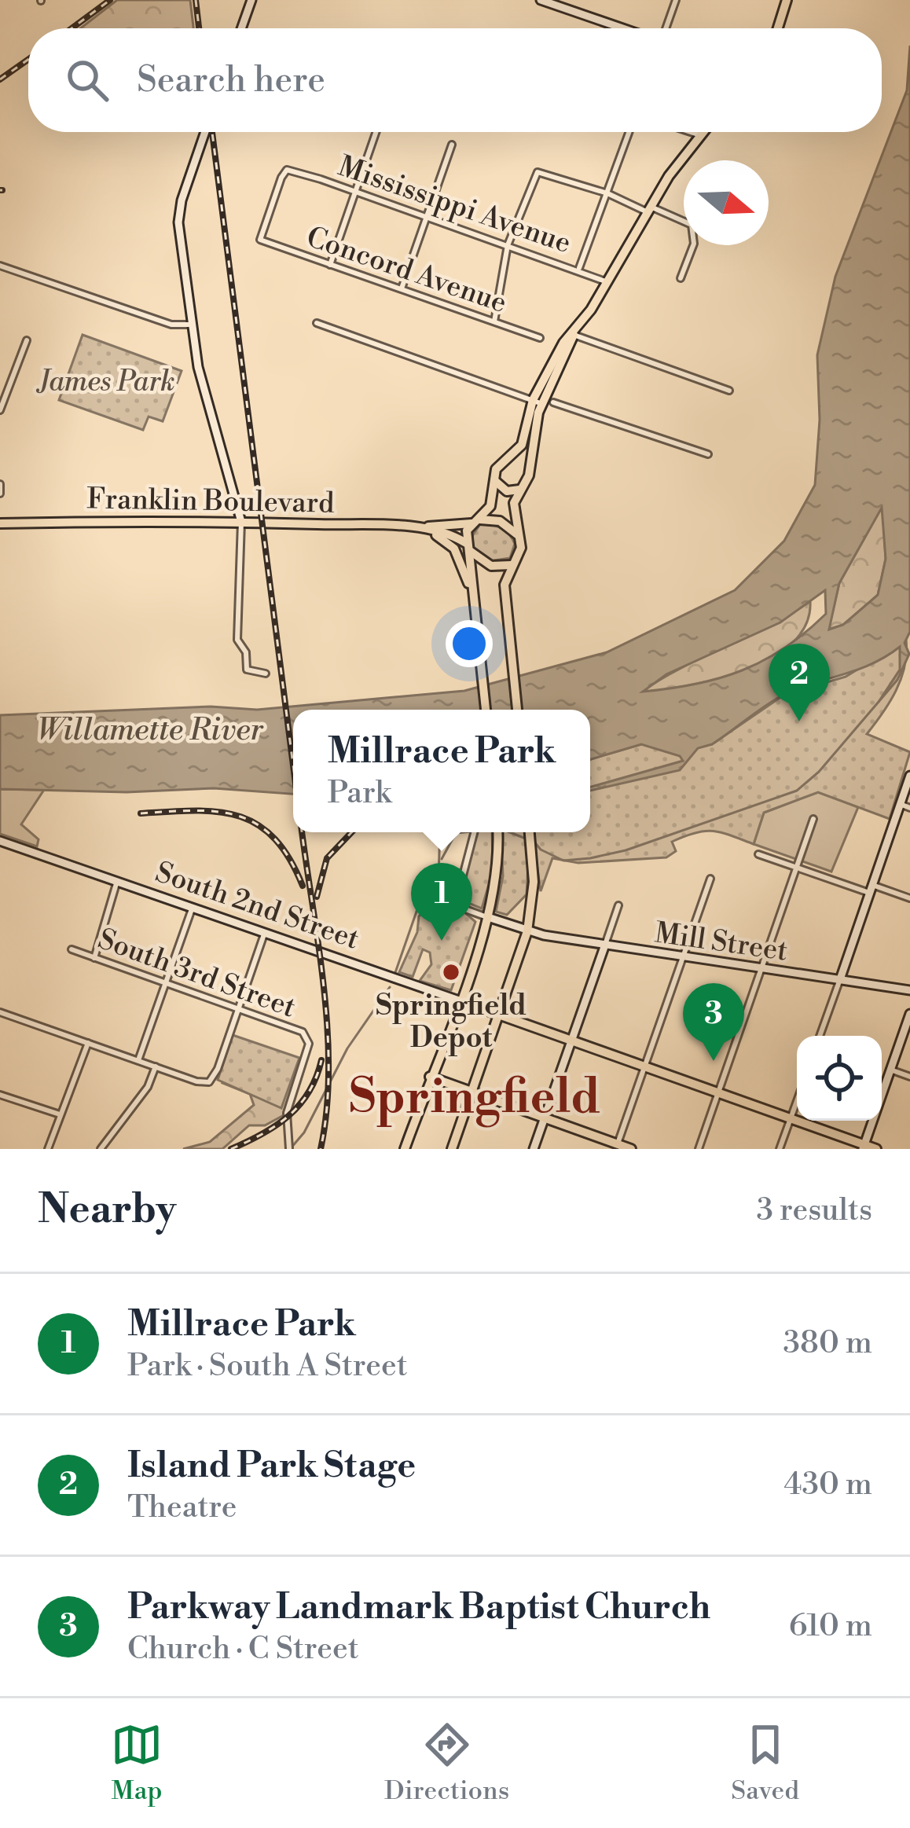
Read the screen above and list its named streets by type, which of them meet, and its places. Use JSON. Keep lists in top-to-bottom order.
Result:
{
  "streets": {
    "main road": ["Franklin Boulevard", "South 2nd Street"],
    "street": [
      "Mississippi Avenue",
      "Concord Avenue",
      "Mill Street",
      "South 3rd Street"
    ]
  },
  "crossings": [
    ["Mississippi Avenue", "Concord Avenue"]
  ],
  "districts": ["Springfield"],
  "water": ["Willamette River"],
  "parks": ["James Park"],
  "places": ["Springfield Depot"],
  "north": "right",
  "page": {
    "search": "Search here",
    "pins": ["2", "1", "3"],
    "popup": ["Millrace Park", "Park"],
    "heading": ["Nearby", "3 results"],
    "list": [
      {
        "mark": "1",
        "name": "Millrace Park",
        "note": "Park · South A Street",
        "value": "380 m"
      },
      {
        "mark": "2",
        "name": "Island Park Stage",
        "note": "Theatre",
        "value": "430 m"
      },
      {
        "mark": "3",
        "name": "Parkway Landmark Baptist Church",
        "note": "Church · C Street",
        "value": "610 m"
      }
    ],
    "nav": ["Map", "Directions", "Saved"]
  }
}
